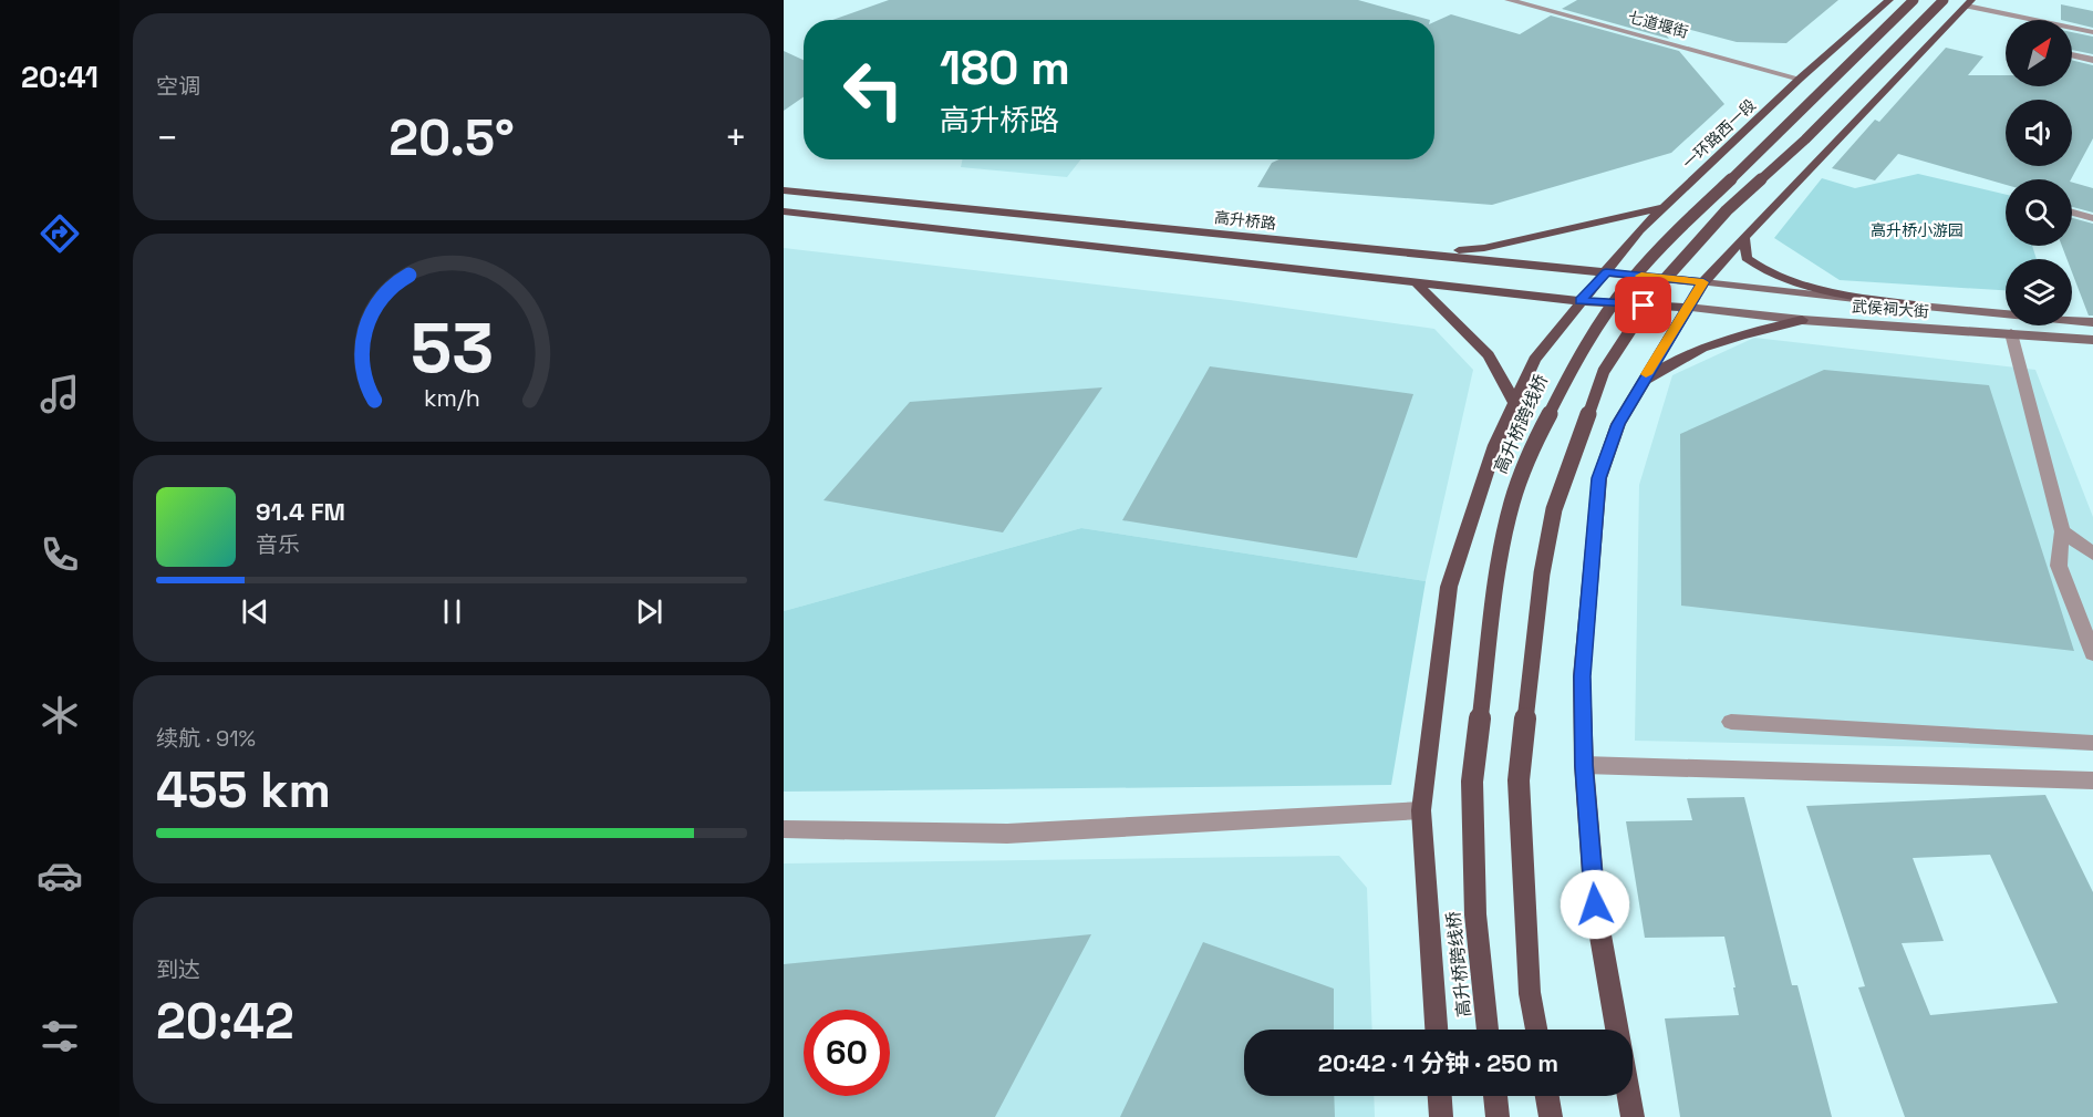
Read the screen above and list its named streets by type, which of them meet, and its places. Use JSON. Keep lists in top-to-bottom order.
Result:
{
  "streets": {
    "main road": [
      "一环路西一段",
      "高升桥路",
      "武侯祠大街",
      "高升桥跨线桥"
    ],
    "street": ["七道堰街"]
  },
  "crossings": [
    ["七道堰街", "一环路西一段"],
    ["一环路西一段", "高升桥路"],
    ["高升桥路", "武侯祠大街"]
  ],
  "parks": ["高升桥小游园"],
  "north": "top right",
  "page": {
    "tabs": "20:41",
    "tile": [
      "空调",
      ["续航 · 91%", "455 km"],
      ["到达", "20:42"]
    ],
    "turn": ["180 m", "高升桥路"],
    "heat": ["−", "20.5°", "+"],
    "song": ["91.4 FM", "音乐"],
    "limit": "60",
    "trip": "20:42 · 1 分钟 · 250 m",
    "gauge": ["53", "km/h"]
  }
}
